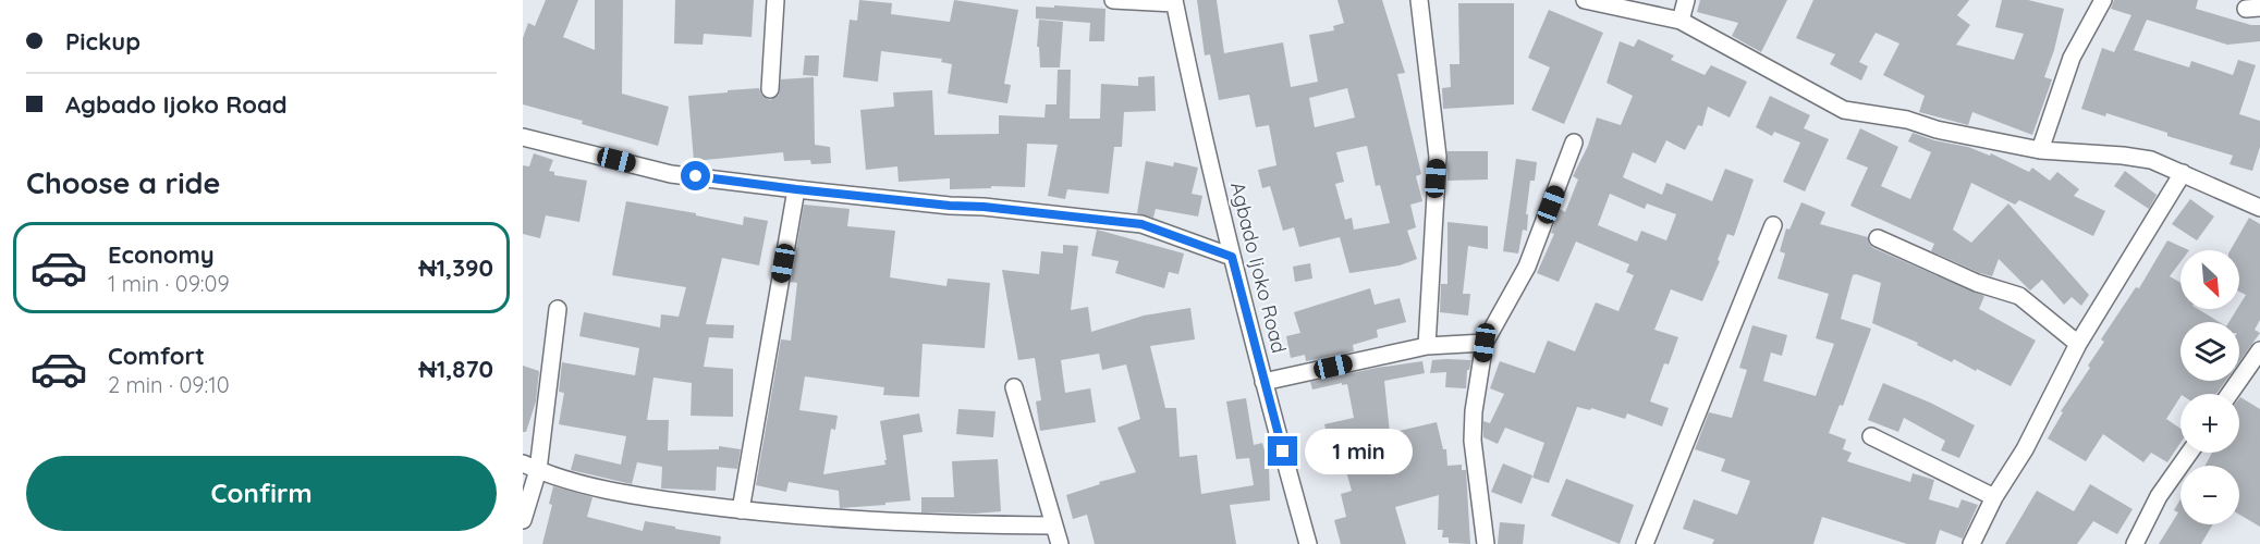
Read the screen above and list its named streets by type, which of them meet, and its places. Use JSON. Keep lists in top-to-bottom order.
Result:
{
  "streets": {
    "street": ["Agbado Ijoko Road"]
  },
  "north": "bottom right",
  "page": {
    "banner": ["Pickup", "Agbado Ijoko Road"],
    "heading": "Choose a ride",
    "list": [
      {
        "name": "Economy",
        "note": "1 min · 09:09",
        "value": "₦1,390"
      },
      {
        "name": "Comfort",
        "note": "2 min · 09:10",
        "value": "₦1,870"
      }
    ],
    "map_buttons": ["+", "−"],
    "bubble": "1 min",
    "buttons": "Confirm"
  }
}
